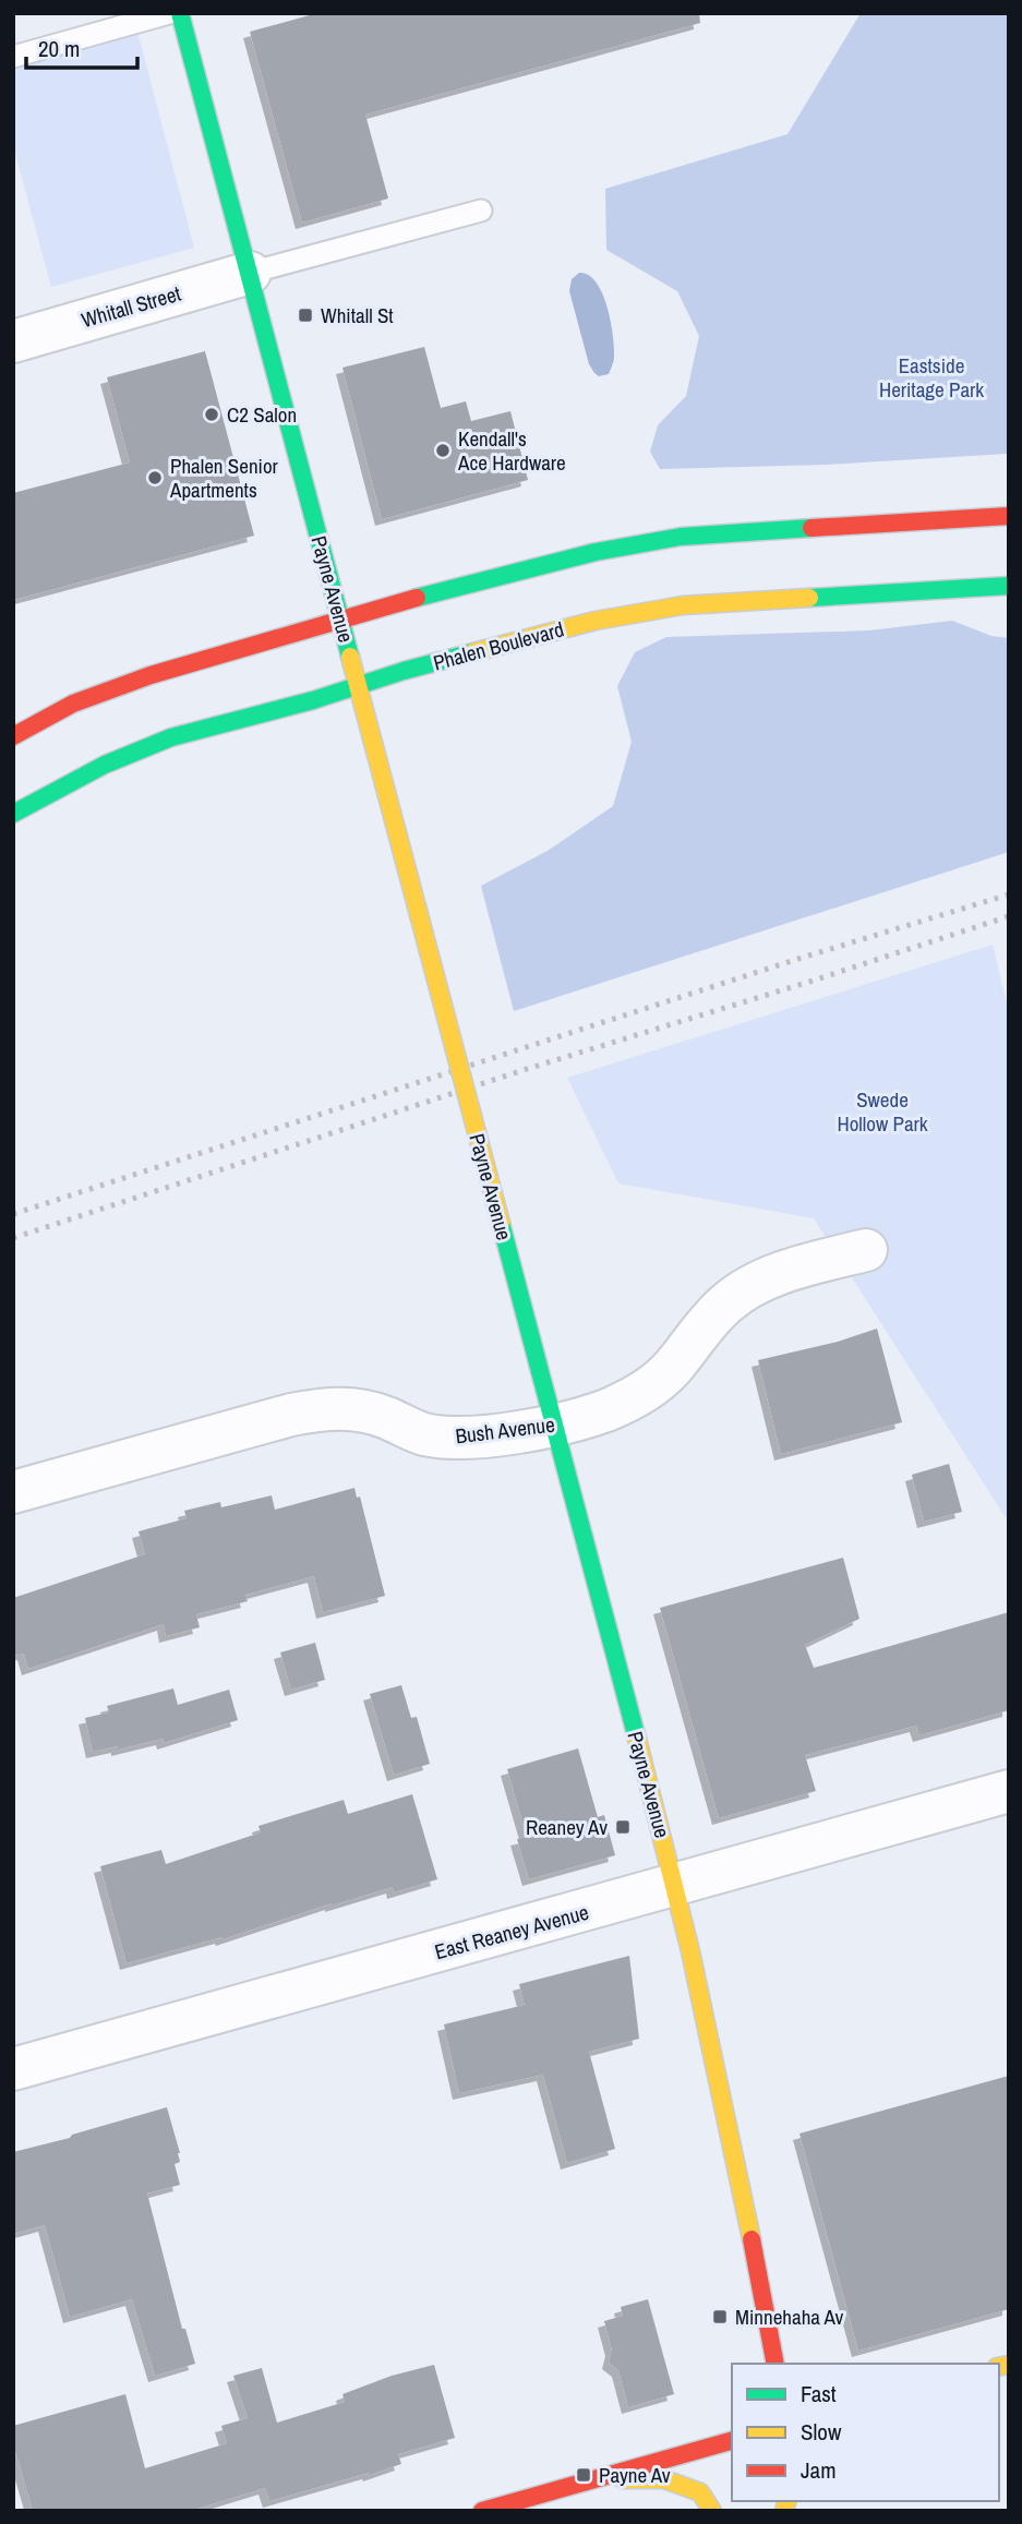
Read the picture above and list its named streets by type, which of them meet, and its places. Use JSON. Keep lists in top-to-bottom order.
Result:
{
  "streets": {
    "street": [
      "Whitall Street",
      "Payne Avenue",
      "Phalen Boulevard",
      "Bush Avenue",
      "East Reaney Avenue"
    ]
  },
  "crossings": [
    ["Whitall Street", "Payne Avenue"],
    ["Payne Avenue", "Phalen Boulevard"],
    ["Payne Avenue", "Bush Avenue"],
    ["Payne Avenue", "East Reaney Avenue"]
  ],
  "parks": ["Eastside Heritage Park", "Swede Hollow Park"],
  "places": {
    "transit": [
      "Whitall St",
      "Reaney Av",
      "Minnehaha Av",
      "Payne Av"
    ],
    "other": ["C2 Salon", "Kendall's Ace Hardware", "Phalen Senior Apartments"]
  },
  "legend": ["Fast", "Slow", "Jam"],
  "scale_bar": "20 m"
}
